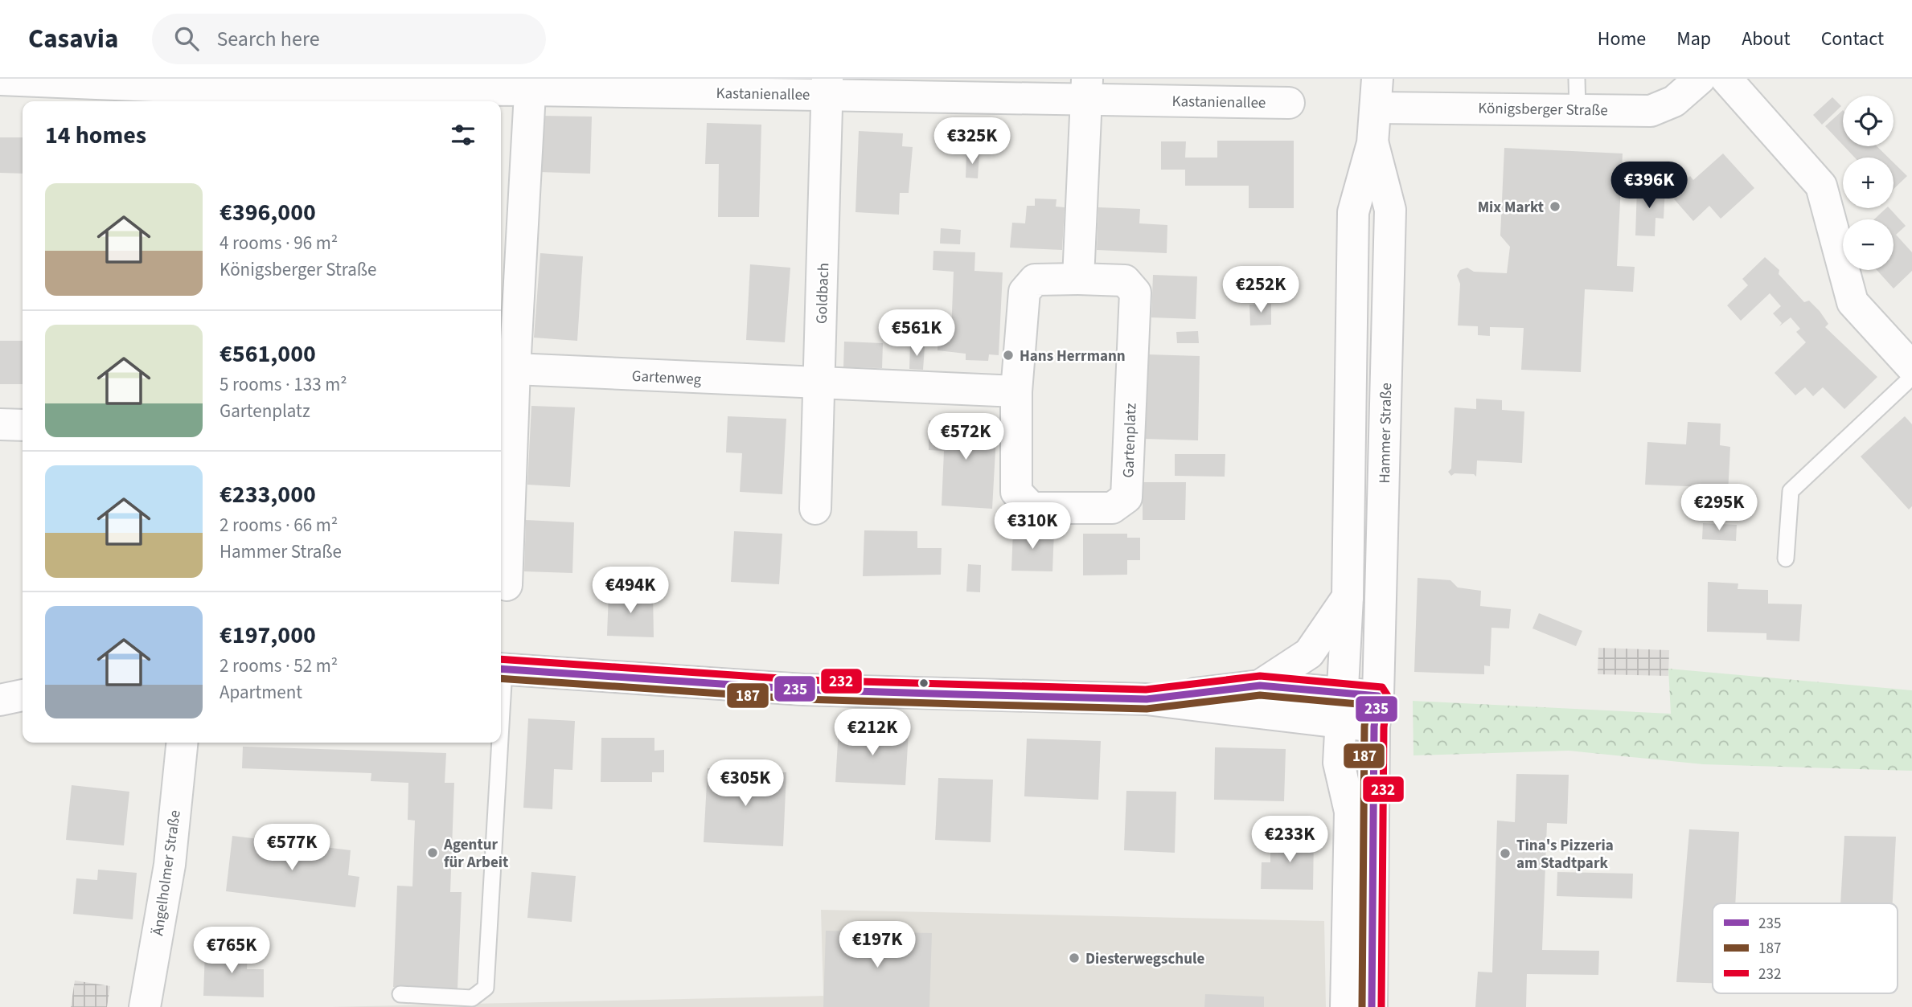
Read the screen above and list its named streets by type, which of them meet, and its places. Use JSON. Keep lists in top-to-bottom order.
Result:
{
  "streets": {
    "street": [
      "Kastanienallee",
      "Königsberger Straße",
      "Goldbach",
      "Gartenweg",
      "Hammer Straße",
      "Gartenplatz",
      "Ängelholmer Straße"
    ]
  },
  "crossings": [
    ["Kastanienallee", "Goldbach"],
    ["Königsberger Straße", "Hammer Straße"],
    ["Goldbach", "Gartenweg"]
  ],
  "places": [
    "Mix Markt",
    "Hans Herrmann",
    "Agentur für Arbeit",
    "Tina's Pizzeria am Stadtpark",
    "Diesterwegschule"
  ],
  "lines": ["transit line 232", "transit line 235", "transit line 187"],
  "legend": ["235", "187", "232"],
  "page": {
    "header": "Casavia",
    "search": "Search here",
    "nav": [
      "Home",
      "Map",
      "About",
      "Contact"
    ],
    "map_buttons": ["+", "−"],
    "heading": "14 homes",
    "price": [
      "€325K",
      "€396K",
      "€252K",
      "€561K",
      "€572K",
      "€295K",
      "€310K",
      "€494K",
      "€212K",
      "€305K",
      "€233K",
      "€577K",
      "€197K",
      "€765K"
    ],
    "list": [
      {
        "name": "€396,000",
        "note": "4 rooms · 96 m² · Königsberger Straße"
      },
      {
        "name": "€561,000",
        "note": "5 rooms · 133 m² · Gartenplatz"
      },
      {
        "name": "€233,000",
        "note": "2 rooms · 66 m² · Hammer Straße"
      },
      {
        "name": "€197,000",
        "note": "2 rooms · 52 m² · Apartment"
      }
    ]
  }
}
